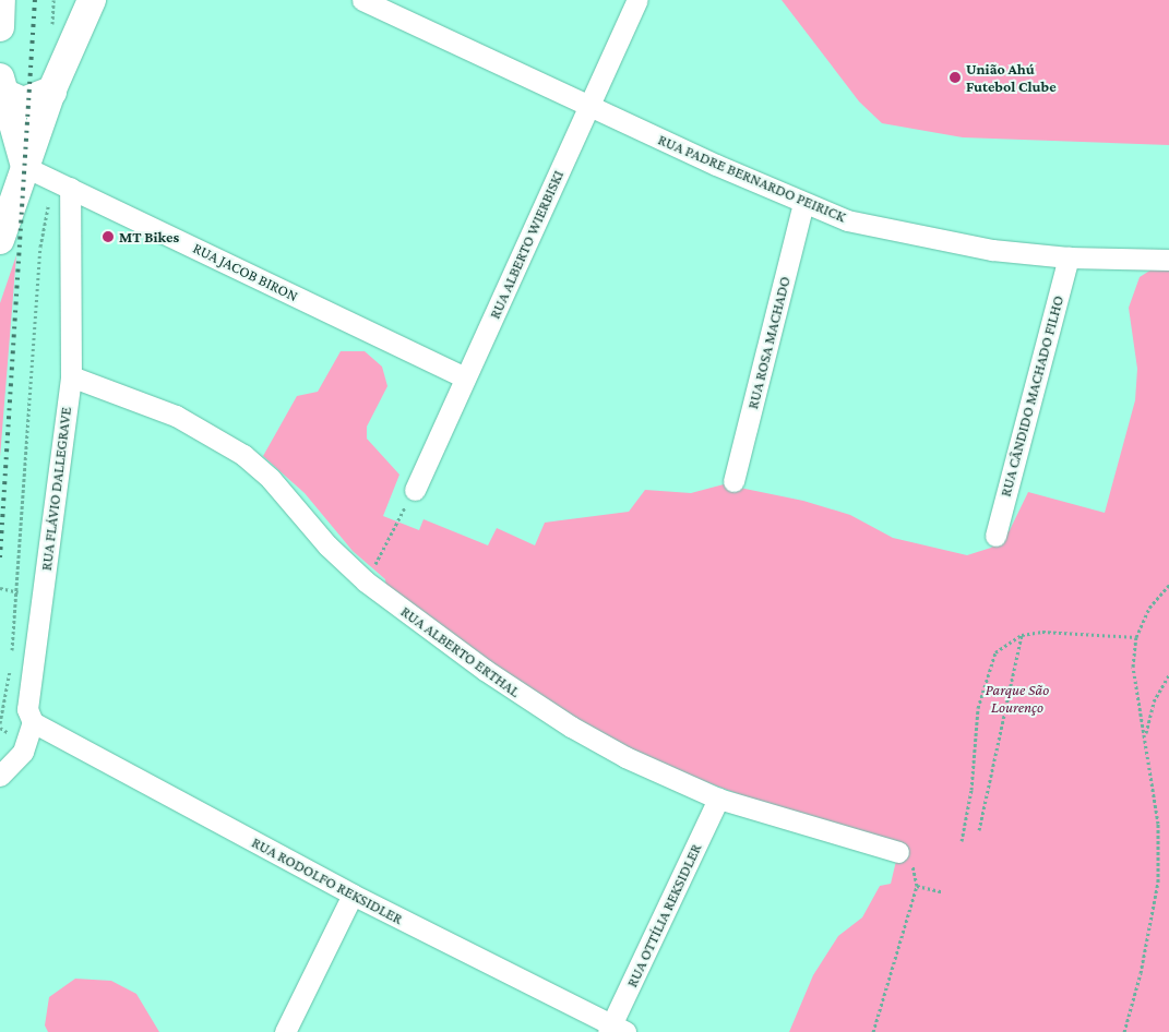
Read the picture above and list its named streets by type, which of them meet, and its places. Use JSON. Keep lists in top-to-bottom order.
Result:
{
  "streets": {
    "street": [
      "RUA PADRE BERNARDO PEIRICK",
      "RUA ALBERTO WIERBISKI",
      "RUA JACOB BIRON",
      "RUA ROSA MACHADO",
      "RUA CÂNDIDO MACHADO FILHO",
      "RUA FLÁVIO DALLEGRAVE",
      "RUA ALBERTO ERTHAL",
      "RUA RODOLFO REKSIDLER",
      "RUA OTTÍLIA REKSIDLER"
    ]
  },
  "crossings": [
    ["RUA PADRE BERNARDO PEIRICK", "RUA ALBERTO WIERBISKI"],
    ["RUA PADRE BERNARDO PEIRICK", "RUA ROSA MACHADO"],
    ["RUA PADRE BERNARDO PEIRICK", "RUA CÂNDIDO MACHADO FILHO"],
    ["RUA ALBERTO WIERBISKI", "RUA JACOB BIRON"],
    ["RUA JACOB BIRON", "RUA FLÁVIO DALLEGRAVE"],
    ["RUA FLÁVIO DALLEGRAVE", "RUA ALBERTO ERTHAL"],
    ["RUA FLÁVIO DALLEGRAVE", "RUA RODOLFO REKSIDLER"],
    ["RUA ALBERTO ERTHAL", "RUA OTTÍLIA REKSIDLER"],
    ["RUA RODOLFO REKSIDLER", "RUA OTTÍLIA REKSIDLER"]
  ],
  "parks": ["Parque São Lourenço"],
  "places": ["União Ahú Futebol Clube", "MT Bikes"]
}
